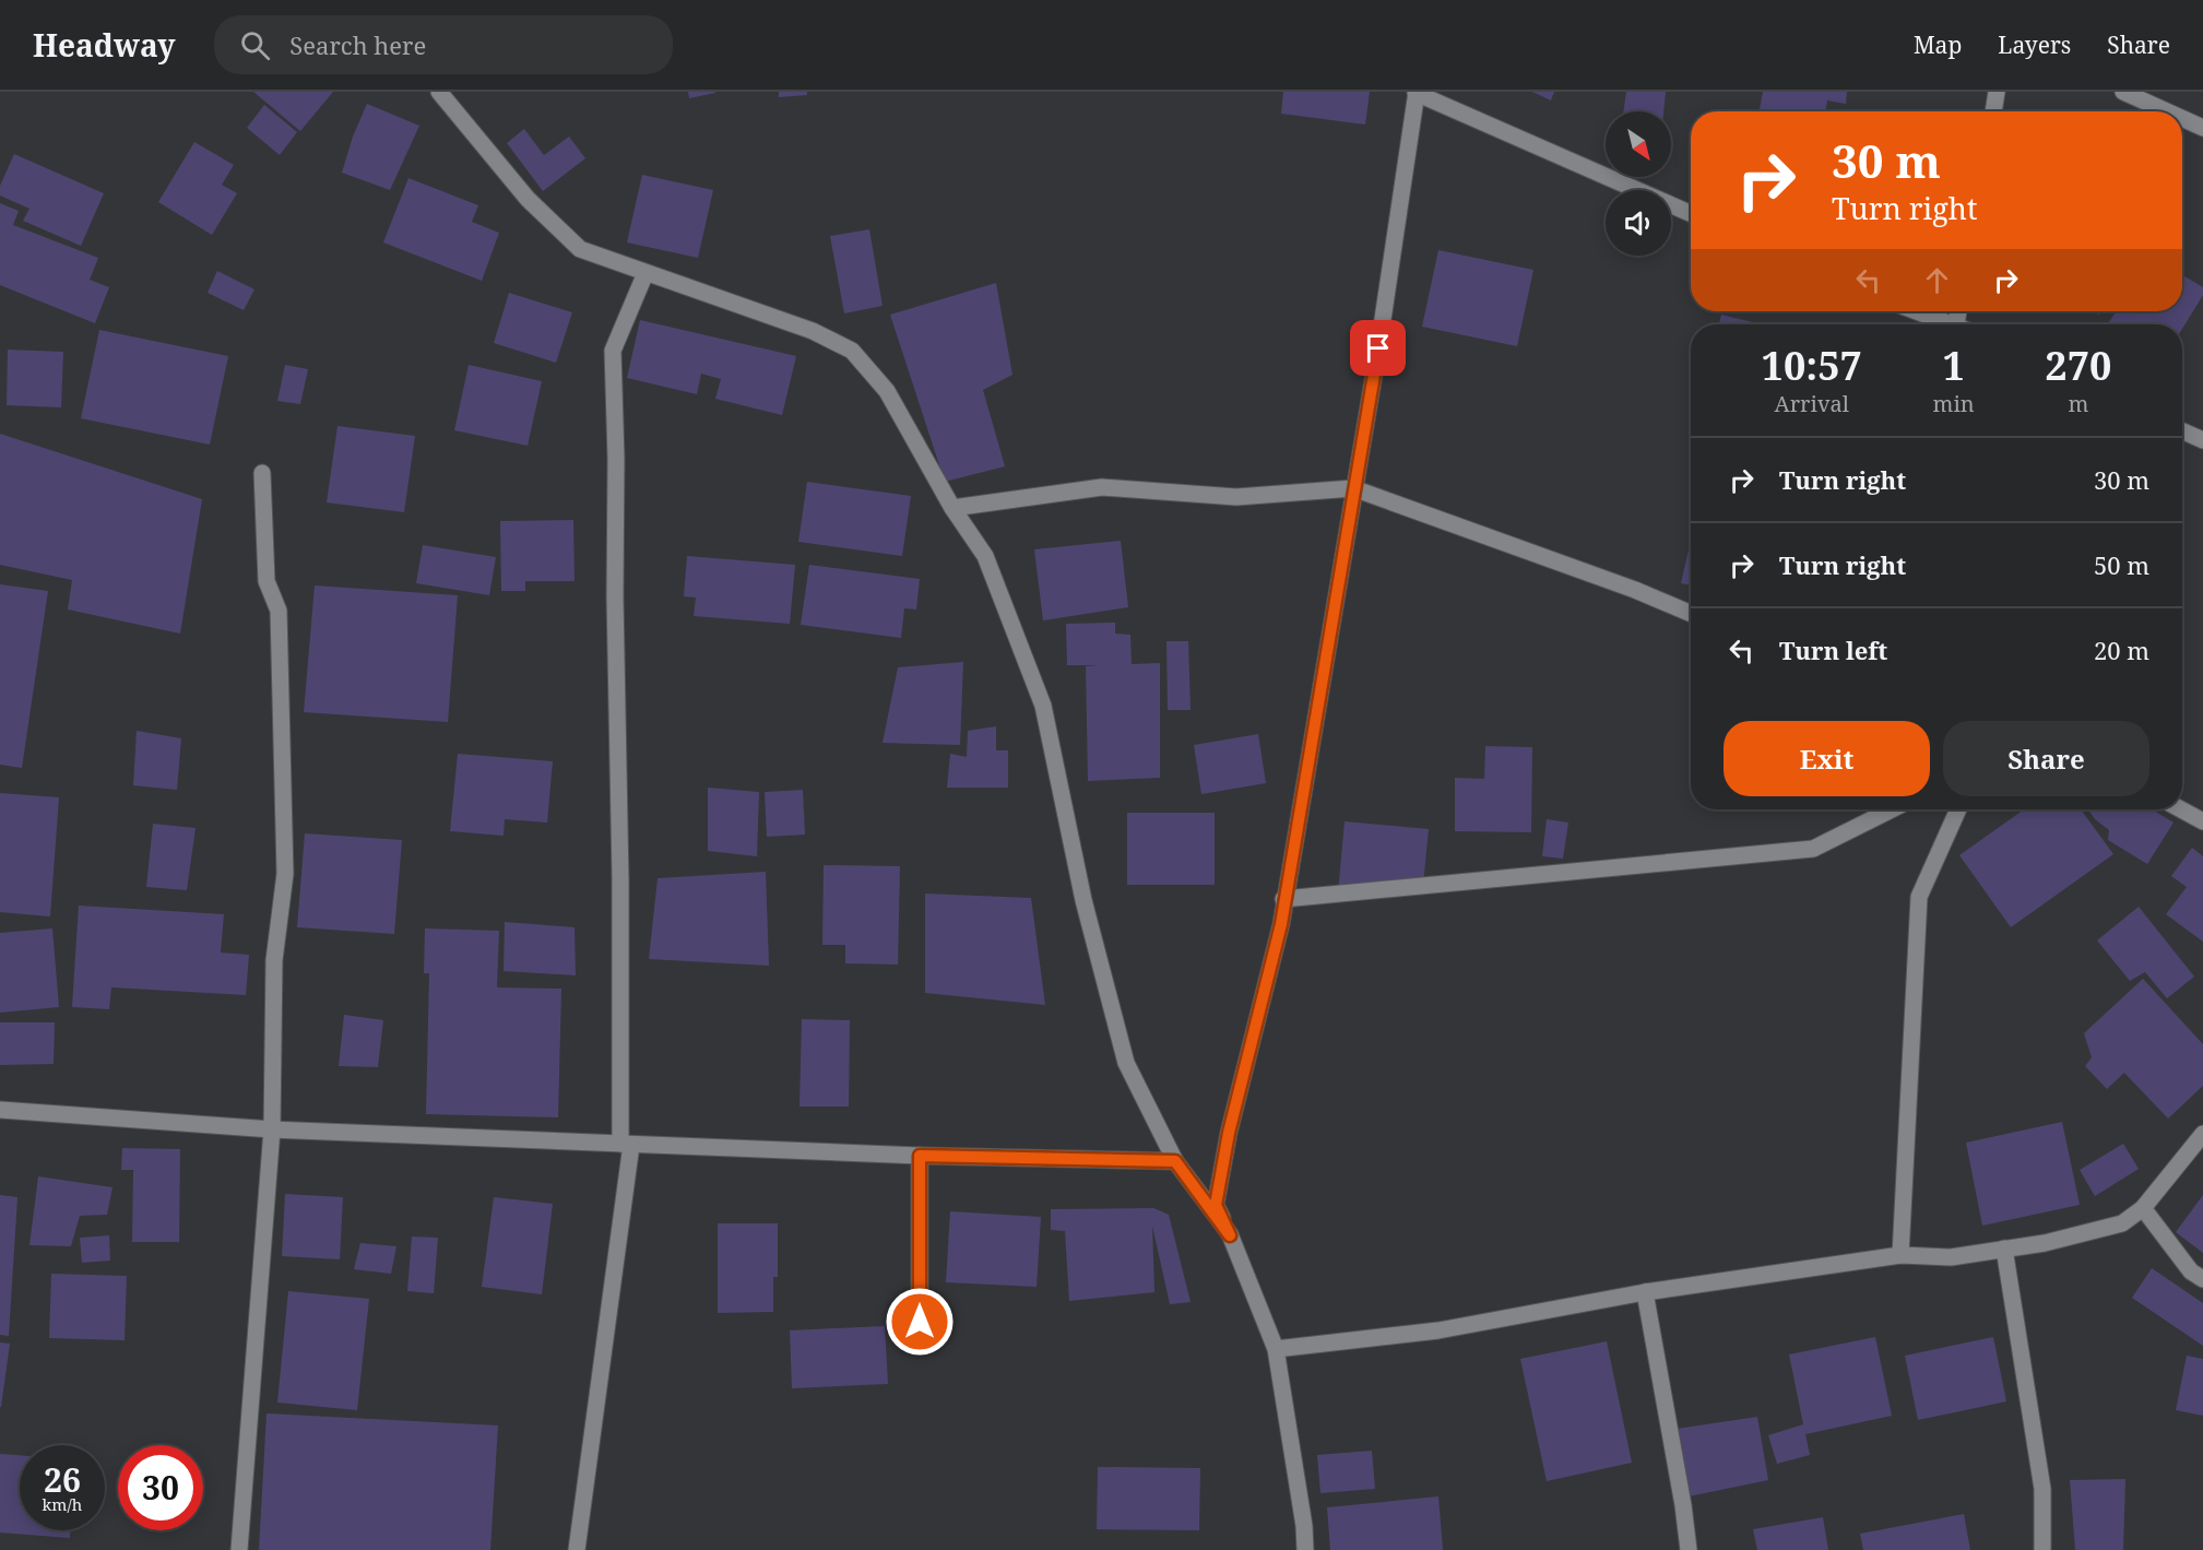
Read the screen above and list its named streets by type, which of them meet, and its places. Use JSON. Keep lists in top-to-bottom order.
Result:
{
  "north": "bottom right",
  "page": {
    "header": "Headway",
    "search": "Search here",
    "nav": ["Map", "Layers", "Share"],
    "turn": ["30 m", "Turn right"],
    "eta": [
      "10:57",
      "Arrival",
      "1",
      "min",
      "270",
      "m"
    ],
    "list": [
      {
        "name": "Turn right",
        "value": "30 m"
      },
      {
        "name": "Turn right",
        "value": "50 m"
      },
      {
        "name": "Turn left",
        "value": "20 m"
      }
    ],
    "buttons": ["Exit", "Share"],
    "speed": "26 km/h",
    "limit": "30"
  }
}
